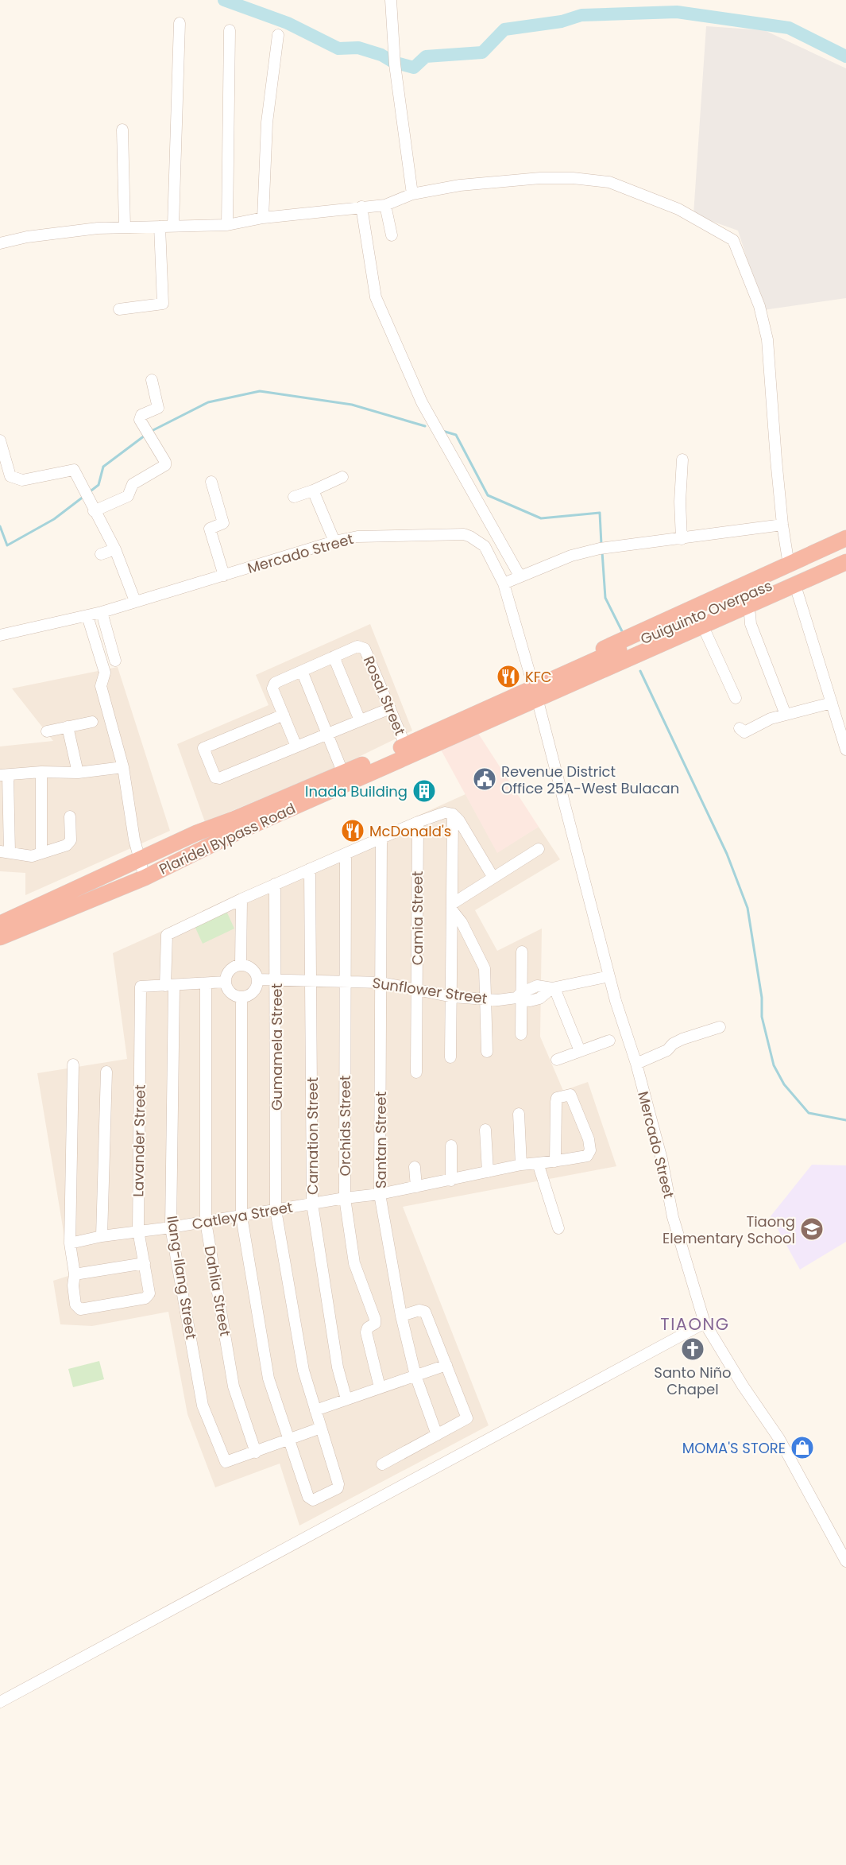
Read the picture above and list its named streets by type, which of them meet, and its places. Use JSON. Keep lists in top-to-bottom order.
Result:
{
  "streets": {
    "highway": ["Guiguinto Overpass", "Plaridel Bypass Road"],
    "street": [
      "Mercado Street",
      "Rosal Street",
      "Camia Street",
      "Sunflower Street",
      "Gumamela Street",
      "Orchids Street",
      "Carnation Street",
      "Santan Street",
      "Lavander Street",
      "Catleya Street",
      "Ilang-Ilang Street",
      "Dahlia Street"
    ]
  },
  "crossings": [
    ["Mercado Street", "Plaridel Bypass Road"],
    ["Mercado Street", "Sunflower Street"],
    ["Guiguinto Overpass", "Plaridel Bypass Road"],
    ["Rosal Street", "Plaridel Bypass Road"],
    ["Camia Street", "Sunflower Street"],
    ["Sunflower Street", "Gumamela Street"],
    ["Sunflower Street", "Orchids Street"],
    ["Sunflower Street", "Carnation Street"],
    ["Sunflower Street", "Santan Street"],
    ["Gumamela Street", "Catleya Street"],
    ["Gumamela Street", "Ilang-Ilang Street"],
    ["Orchids Street", "Catleya Street"],
    ["Carnation Street", "Catleya Street"],
    ["Santan Street", "Catleya Street"],
    ["Lavander Street", "Catleya Street"],
    ["Lavander Street", "Ilang-Ilang Street"],
    ["Catleya Street", "Ilang-Ilang Street"],
    ["Catleya Street", "Dahlia Street"],
    ["Ilang-Ilang Street", "Dahlia Street"]
  ],
  "districts": ["TIAONG"],
  "places": {
    "restaurant": ["KFC", "McDonald's"],
    "public building": ["Revenue District Office 25A-West Bulacan"],
    "building": ["Inada Building"],
    "school or university": ["Tiaong Elementary School"],
    "church": ["Santo Niño Chapel"],
    "shop": ["MOMA'S STORE"]
  }
}
